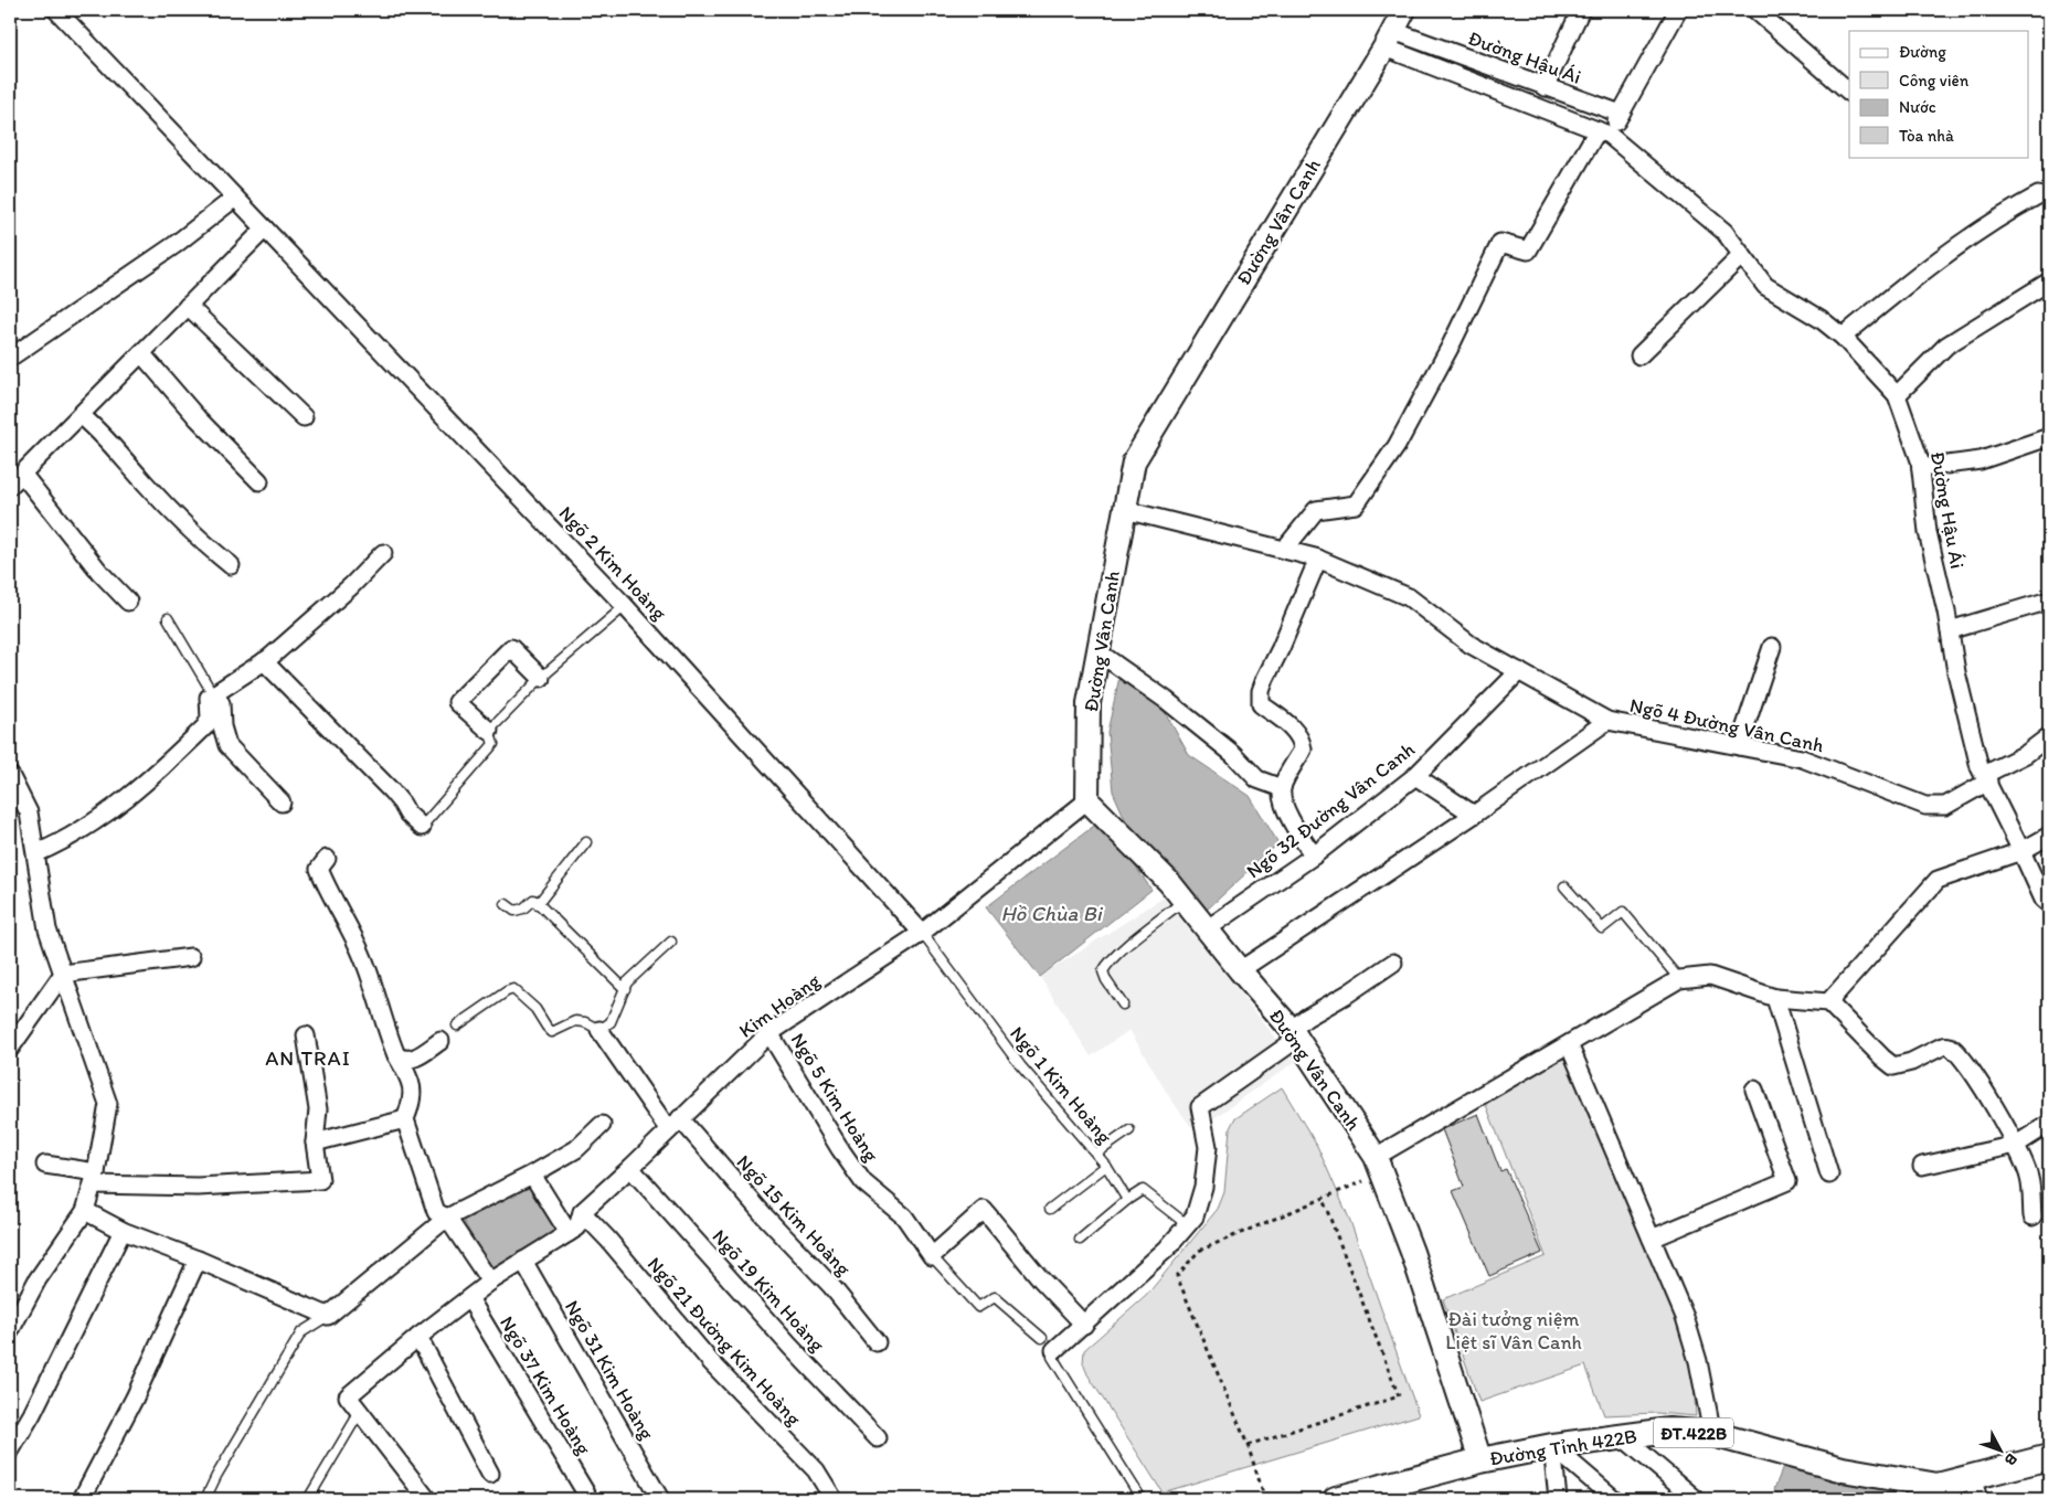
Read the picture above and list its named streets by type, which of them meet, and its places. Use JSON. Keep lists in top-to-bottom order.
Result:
{
  "streets": {
    "main road": ["ĐT.422B", "Đường Tỉnh 422B"],
    "street": [
      "Đường Hậu Ái",
      "Đường Vân Canh",
      "Ngõ 2 Kim Hoàng",
      "Ngõ 4 Đường Vân Canh",
      "Ngõ 32 Đường Vân Canh",
      "Kim Hoàng",
      "Ngõ 5 Kim Hoàng",
      "Ngõ 15 Kim Hoàng",
      "Ngõ 19 Kim Hoàng",
      "Ngõ 21 Đường Kim Hoàng",
      "Ngõ 31 Kim Hoàng",
      "Ngõ 37 Kim Hoàng"
    ],
    "lane": ["Ngõ 1 Kim Hoàng"]
  },
  "crossings": [
    ["Đường Hậu Ái", "Đường Vân Canh"],
    ["Đường Hậu Ái", "Ngõ 4 Đường Vân Canh"],
    ["Đường Vân Canh", "Ngõ 4 Đường Vân Canh"],
    ["Đường Vân Canh", "Ngõ 32 Đường Vân Canh"],
    ["Đường Vân Canh", "Kim Hoàng"],
    ["Đường Vân Canh", "Đường Tỉnh 422B"],
    ["Ngõ 2 Kim Hoàng", "Kim Hoàng"],
    ["Ngõ 2 Kim Hoàng", "Ngõ 1 Kim Hoàng"],
    ["Ngõ 4 Đường Vân Canh", "Ngõ 32 Đường Vân Canh"],
    ["Kim Hoàng", "Ngõ 1 Kim Hoàng"],
    ["Kim Hoàng", "Ngõ 5 Kim Hoàng"],
    ["Kim Hoàng", "Ngõ 15 Kim Hoàng"],
    ["Kim Hoàng", "Ngõ 19 Kim Hoàng"],
    ["Kim Hoàng", "Ngõ 21 Đường Kim Hoàng"],
    ["Kim Hoàng", "Ngõ 31 Kim Hoàng"],
    ["Kim Hoàng", "Ngõ 37 Kim Hoàng"]
  ],
  "districts": ["AN TRAI"],
  "water": ["Hồ Chùa Bi"],
  "parks": ["Đài tưởng niệm Liệt sĩ Vân Canh"],
  "legend": [
    "Đường",
    "Công viên",
    "Nước",
    "Tòa nhà"
  ],
  "north": "bottom right"
}
